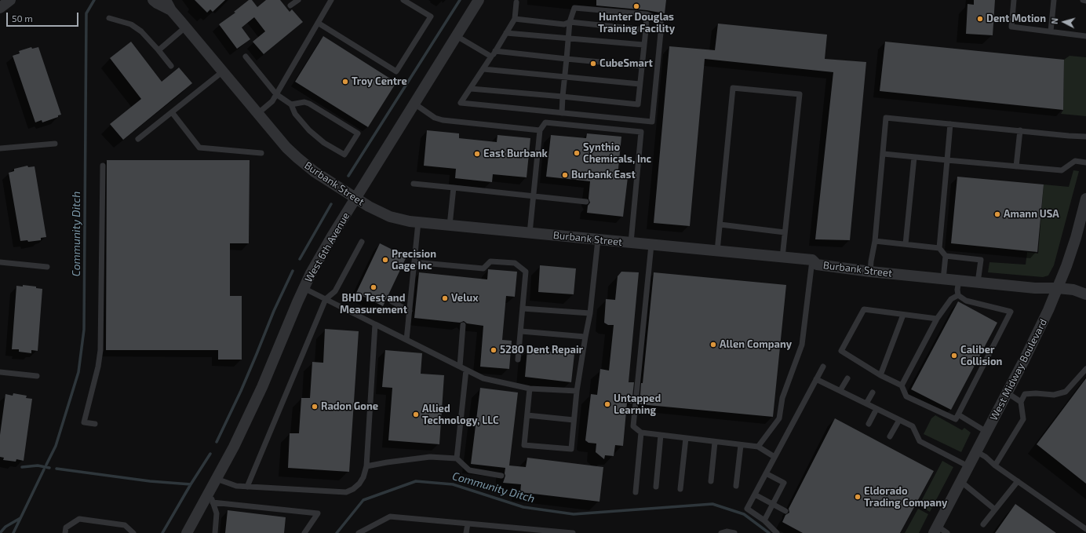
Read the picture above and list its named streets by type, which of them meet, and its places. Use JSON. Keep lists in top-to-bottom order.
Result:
{
  "streets": {
    "street": ["Burbank Street", "West 6th Avenue", "West Midway Boulevard"]
  },
  "crossings": [
    ["Burbank Street", "West 6th Avenue"],
    ["Burbank Street", "West Midway Boulevard"]
  ],
  "water": ["Community Ditch"],
  "places": [
    "Hunter Douglas Training Facility",
    "Dent Motion",
    "CubeSmart",
    "Troy Centre",
    "Synthio Chemicals, Inc",
    "East Burbank",
    "Burbank East",
    "Amann USA",
    "Precision Gage Inc",
    "BHD Test and Measurement",
    "Velux",
    "Allen Company",
    "5280 Dent Repair",
    "Caliber Collision",
    "Untapped Learning",
    "Radon Gone",
    "Allied Technology, LLC",
    "Eldorado Trading Company"
  ],
  "scale_bar": "50 m",
  "north": "left"
}
